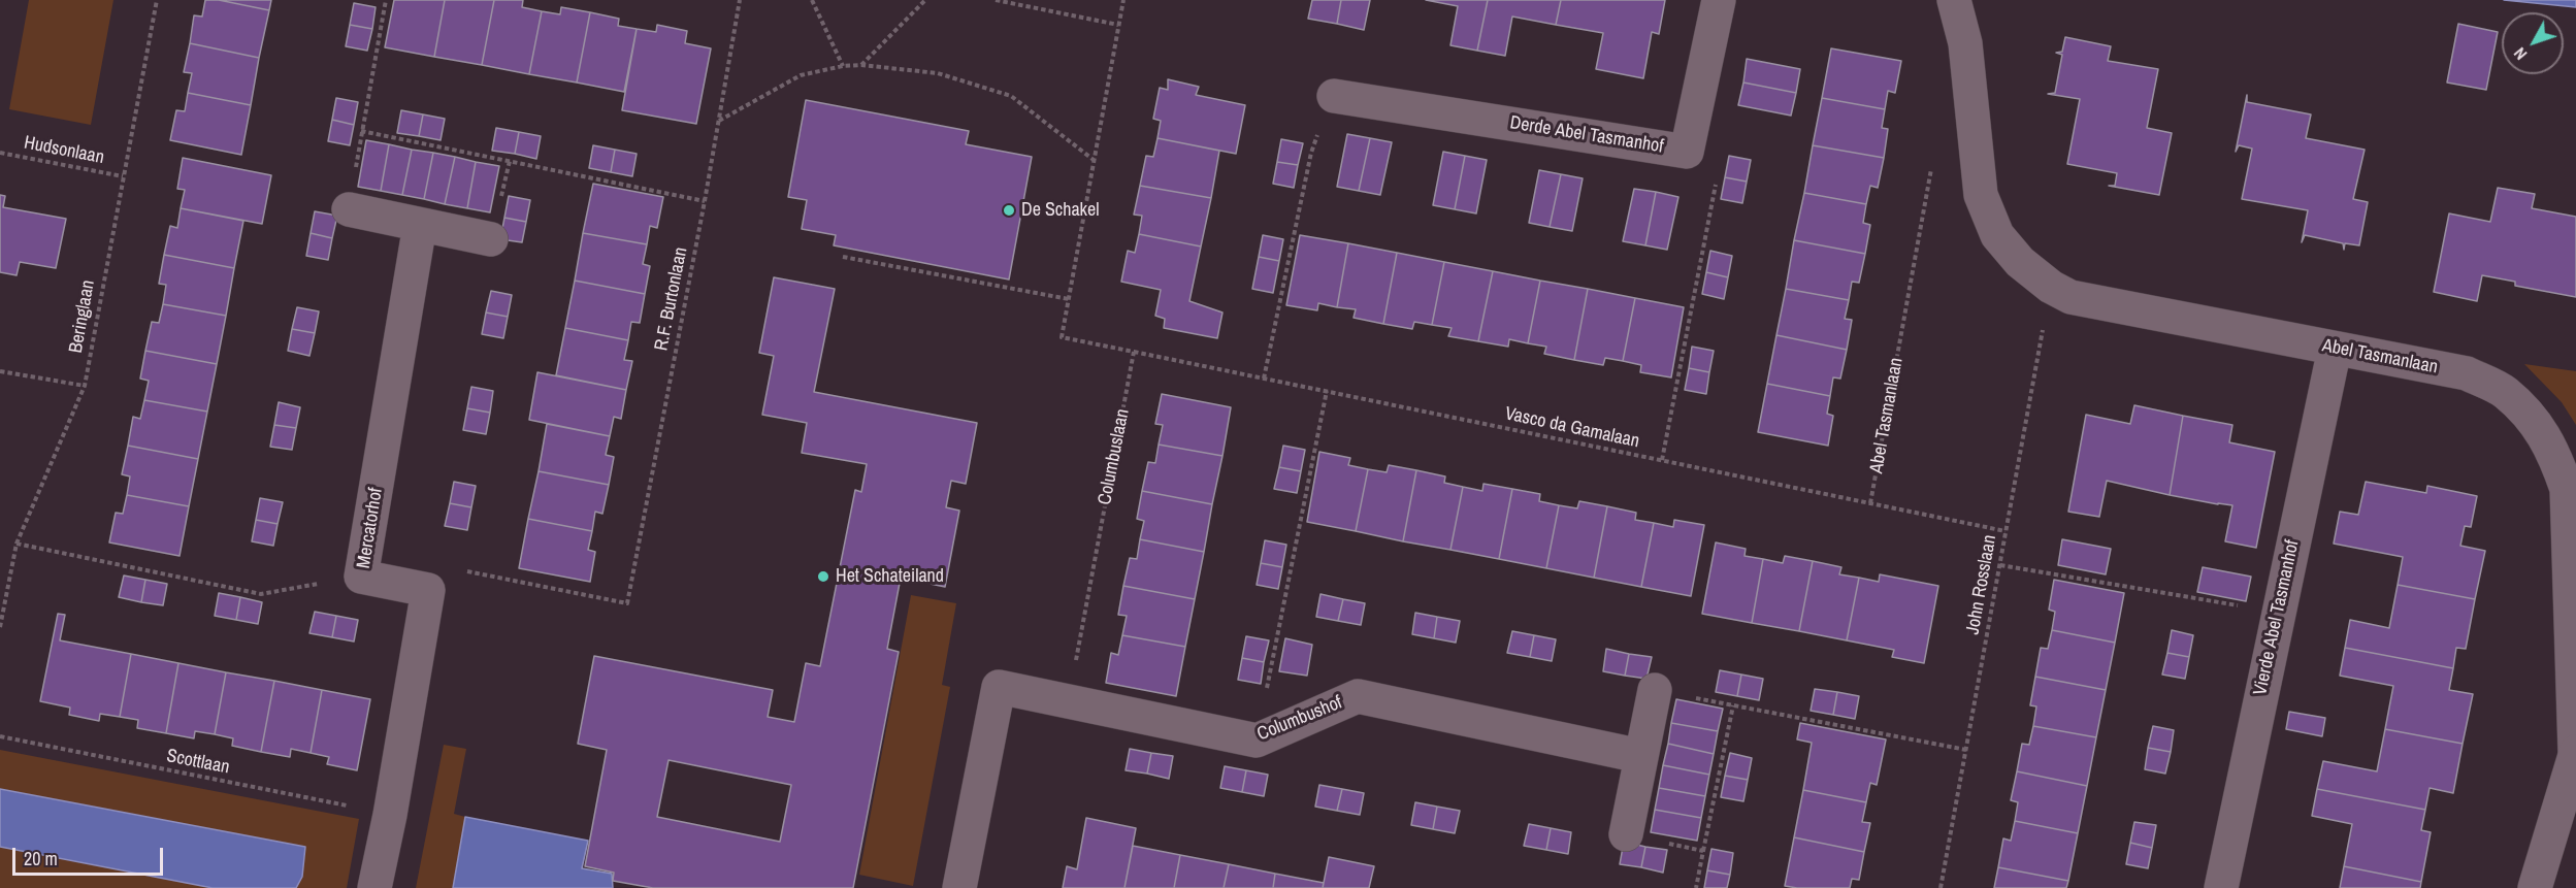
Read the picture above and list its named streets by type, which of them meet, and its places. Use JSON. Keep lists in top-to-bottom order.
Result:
{
  "streets": {
    "street": [
      "Derde Abel Tasmanhof",
      "Abel Tasmanlaan",
      "Mercatorhof",
      "Vierde Abel Tasmanhof",
      "Columbushof"
    ],
    "path": [
      "Hudsonlaan",
      "R.F. Burtonlaan",
      "Beringlaan",
      "Vasco da Gamalaan",
      "Columbuslaan",
      "John Rosslaan",
      "Scottlaan"
    ]
  },
  "crossings": [
    ["Hudsonlaan", "Beringlaan"],
    ["R.F. Burtonlaan", "Mercatorhof"],
    ["Abel Tasmanlaan", "Vasco da Gamalaan"],
    ["Abel Tasmanlaan", "John Rosslaan"],
    ["Abel Tasmanlaan", "Vierde Abel Tasmanhof"],
    ["Vasco da Gamalaan", "Columbuslaan"],
    ["Vasco da Gamalaan", "John Rosslaan"],
    ["Columbuslaan", "Columbushof"]
  ],
  "places": ["De Schakel", "Het Schateiland"],
  "scale_bar": "20 m",
  "north": "bottom left"
}
